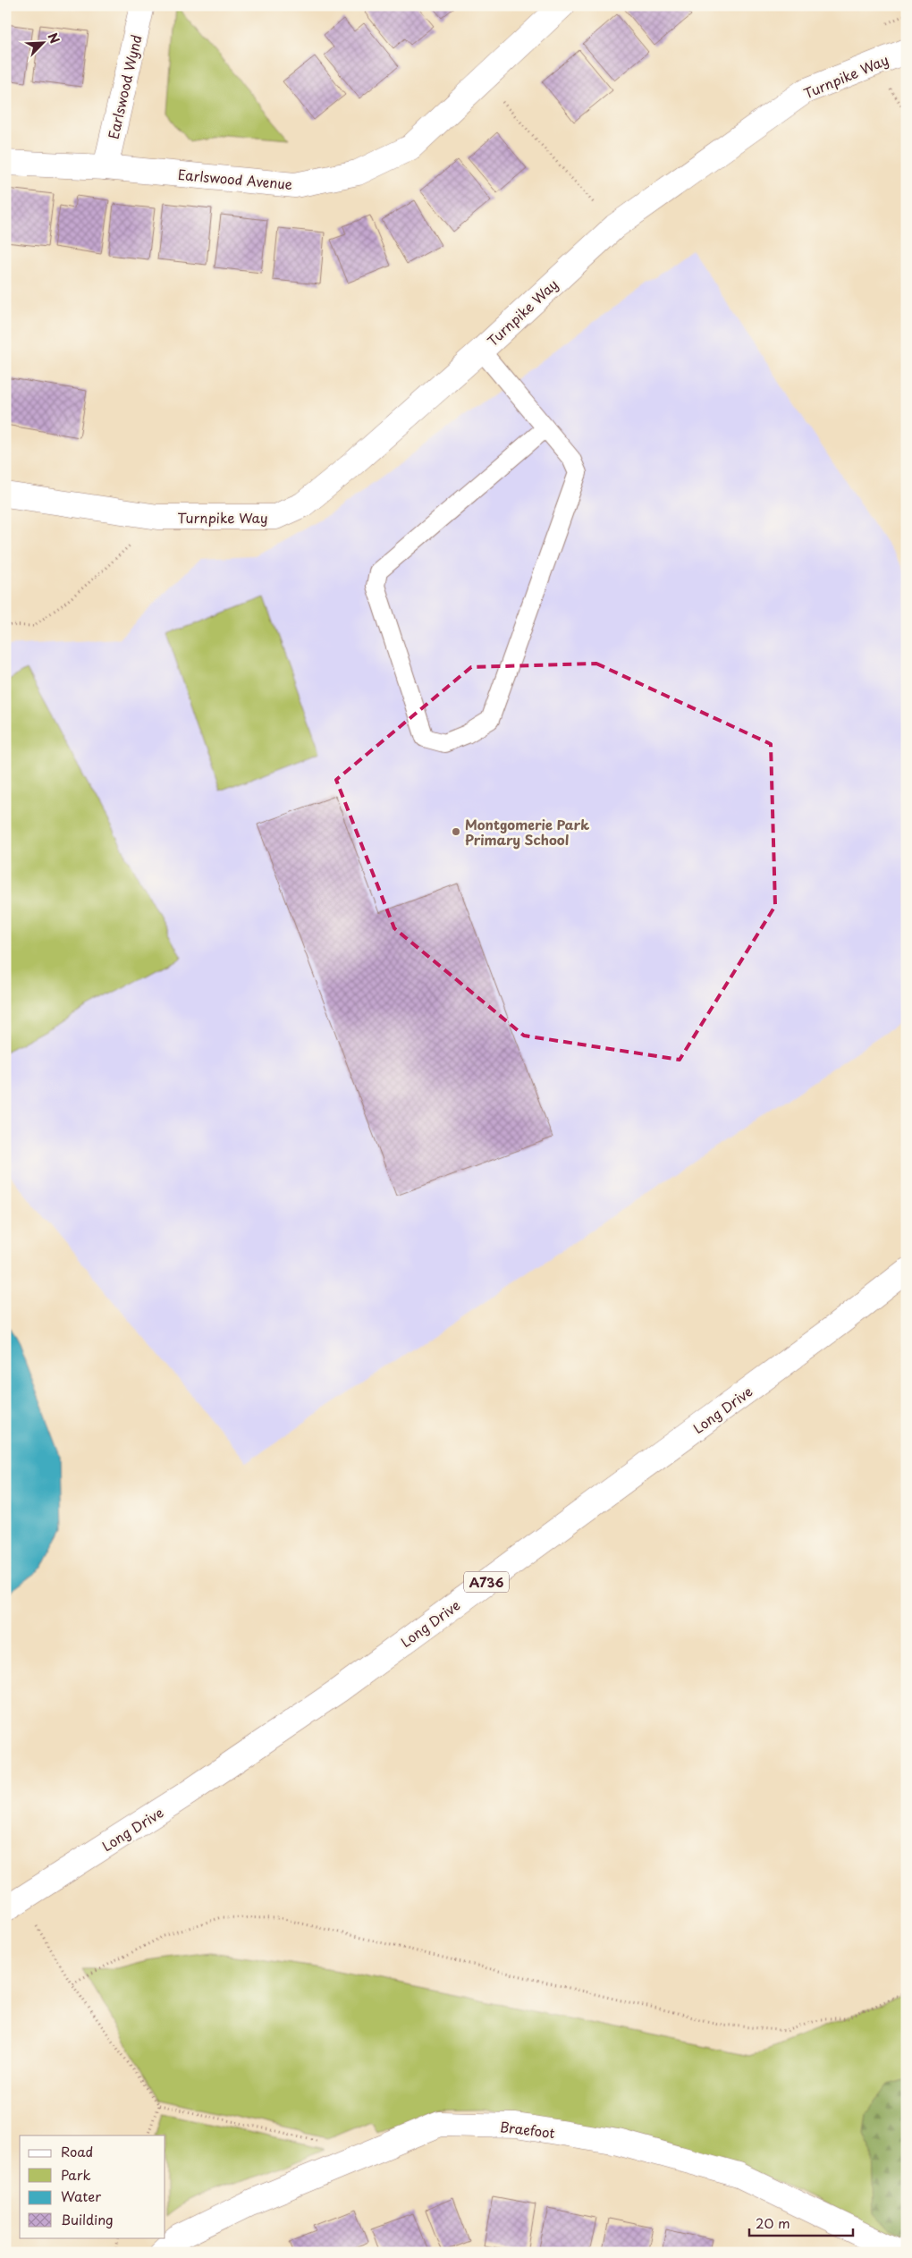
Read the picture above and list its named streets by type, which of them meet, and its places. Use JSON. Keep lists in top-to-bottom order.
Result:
{
  "streets": {
    "street": [
      "Turnpike Way",
      "Earlswood Wynd",
      "Earlswood Avenue",
      "Long Drive",
      "A736",
      "Braefoot"
    ]
  },
  "crossings": [
    ["Earlswood Wynd", "Earlswood Avenue"]
  ],
  "places": ["Montgomerie Park Primary School"],
  "legend": [
    "Road",
    "Park",
    "Water",
    "Building"
  ],
  "scale_bar": "20 m",
  "north": "top right"
}
